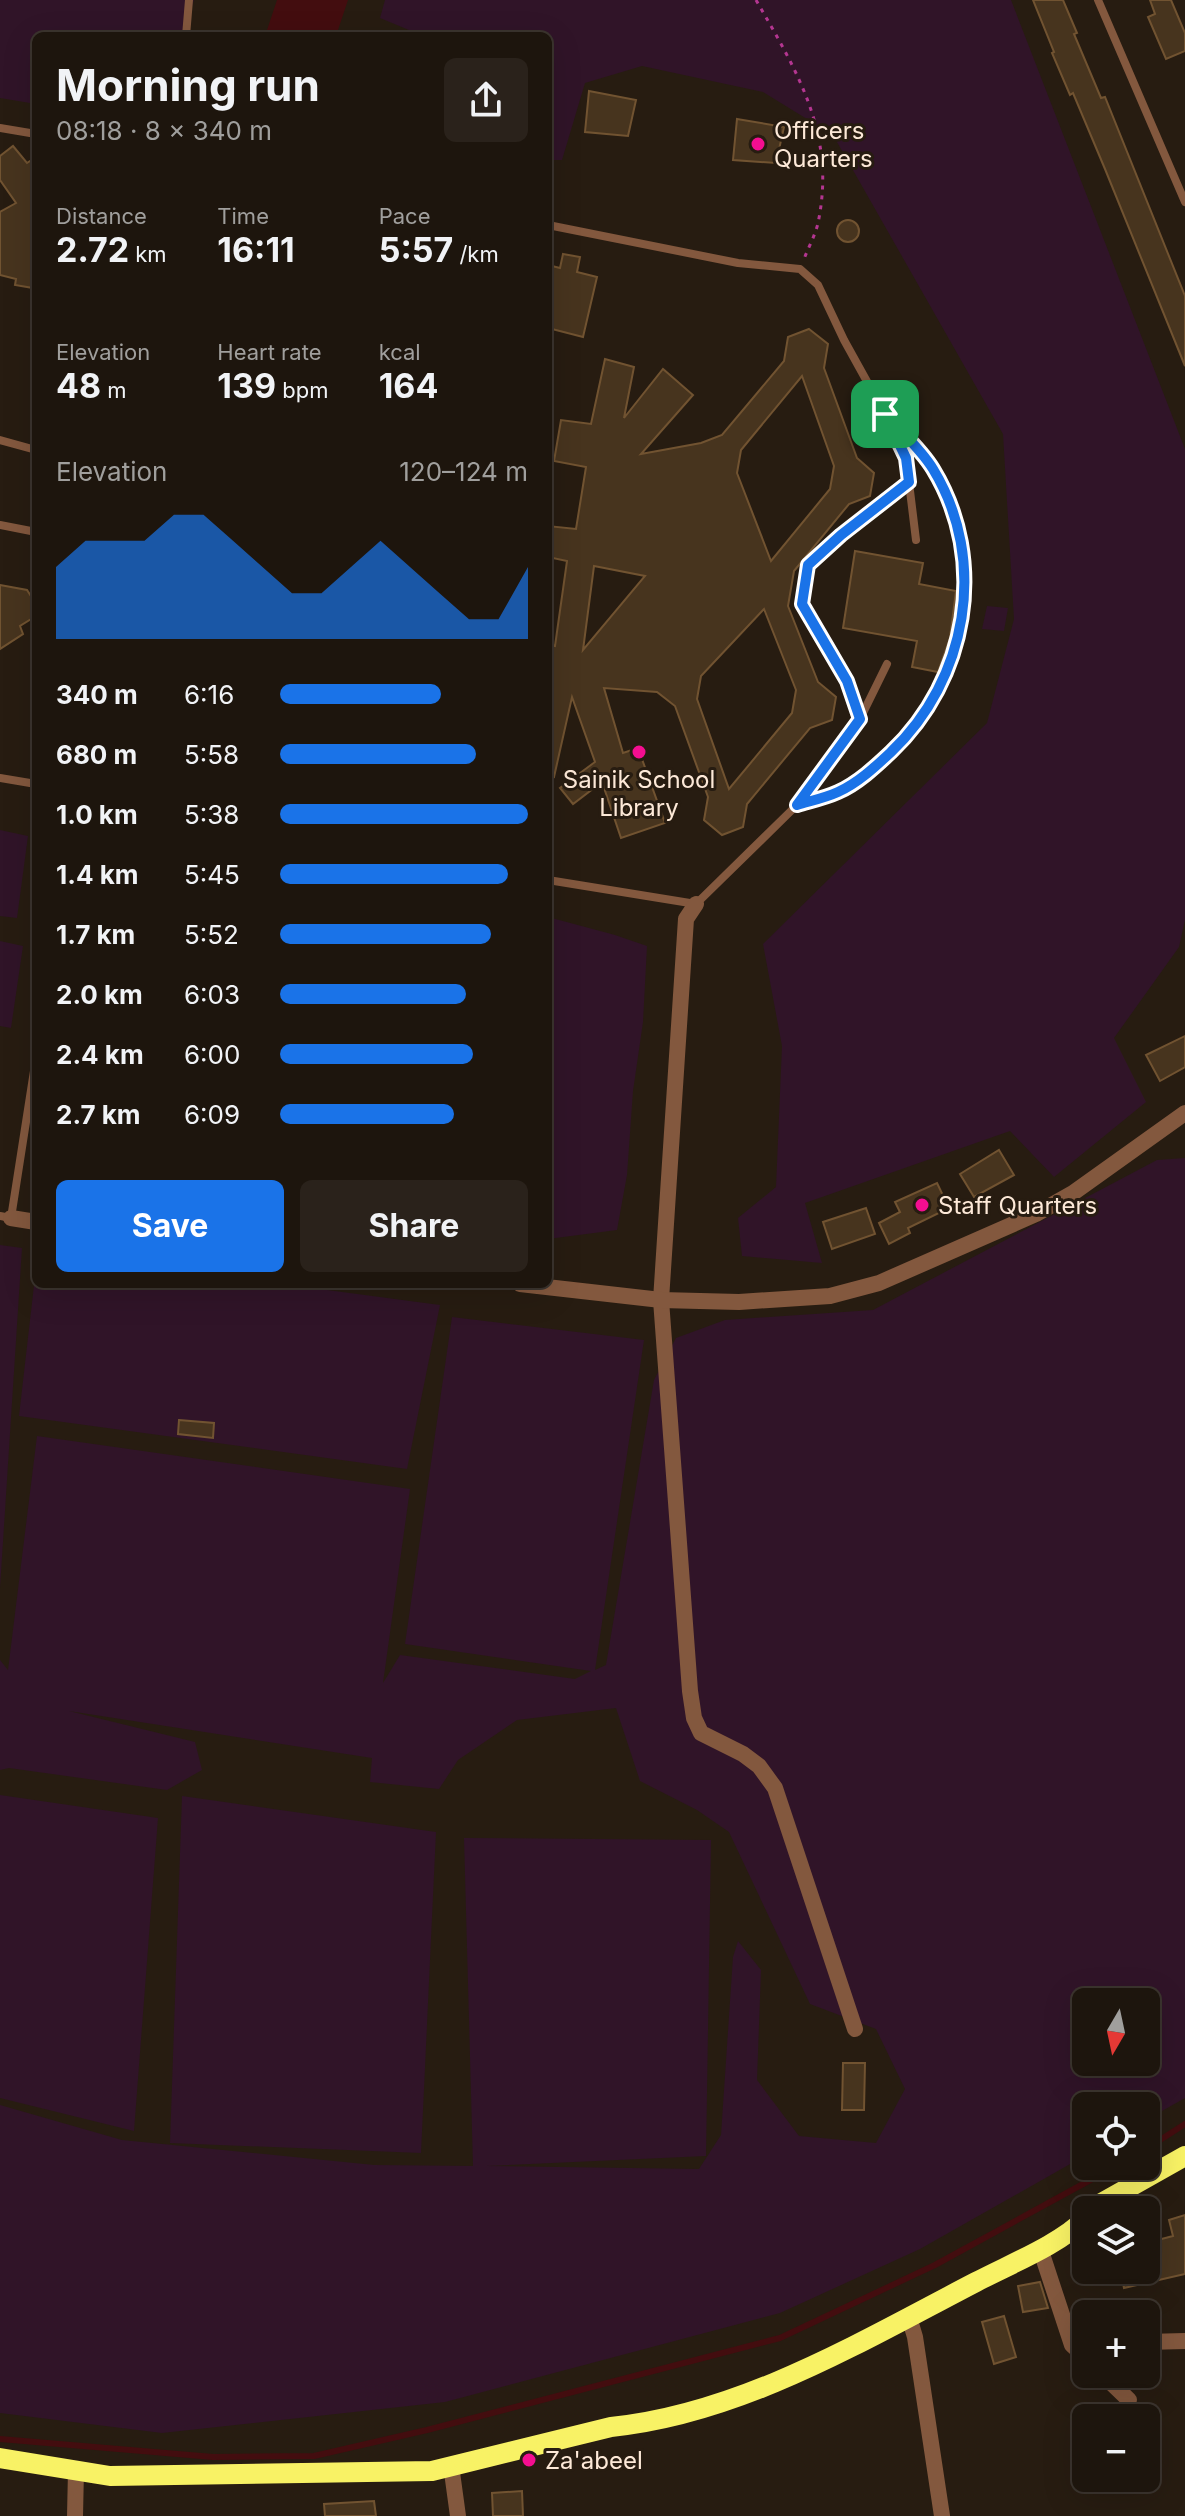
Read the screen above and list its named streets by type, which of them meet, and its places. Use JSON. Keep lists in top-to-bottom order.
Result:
{
  "places": [
    "Officers Quarters",
    "Sainik School Library",
    "Staff Quarters",
    "Za'abeel"
  ],
  "north": "bottom",
  "page": {
    "heading": ["Morning run", "08:18 · 8 × 340 m"],
    "stats": [
      ["Distance", "2.72 km"],
      ["Time", "16:11"],
      ["Pace", "5:57 /km"],
      ["Elevation", "48 m"],
      ["Heart rate", "139 bpm"],
      ["kcal", "164"]
    ],
    "chart": ["Elevation", "120–124 m"],
    "list": [
      {
        "name": "340 m",
        "note": "6:16"
      },
      {
        "name": "680 m",
        "note": "5:58"
      },
      {
        "name": "1.0 km",
        "note": "5:38"
      },
      {
        "name": "1.4 km",
        "note": "5:45"
      },
      {
        "name": "1.7 km",
        "note": "5:52"
      },
      {
        "name": "2.0 km",
        "note": "6:03"
      },
      {
        "name": "2.4 km",
        "note": "6:00"
      },
      {
        "name": "2.7 km",
        "note": "6:09"
      }
    ],
    "buttons": ["Save", "Share"],
    "map_buttons": ["+", "−"]
  }
}
